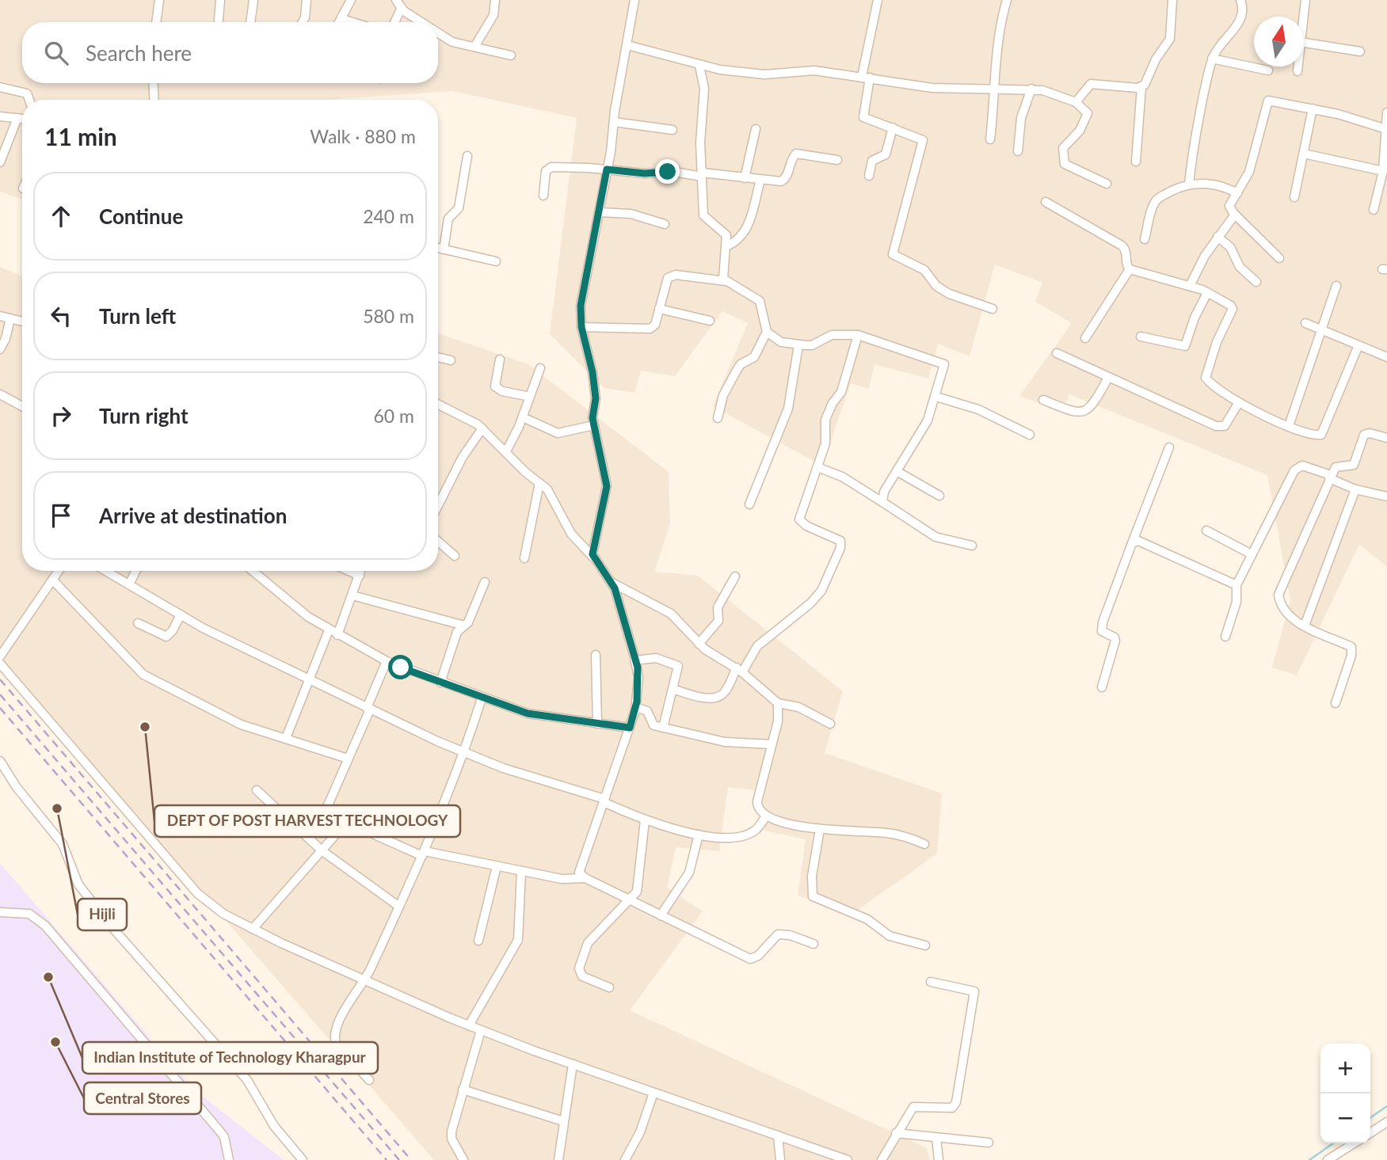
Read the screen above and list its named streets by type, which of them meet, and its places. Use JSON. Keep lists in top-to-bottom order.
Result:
{
  "places": [
    "DEPT OF POST HARVEST TECHNOLOGY",
    "Hijli",
    "Indian Institute of Technology Kharagpur",
    "Central Stores"
  ],
  "north": "top",
  "page": {
    "search": "Search here",
    "heading": ["11 min", "Walk · 880 m"],
    "list": [
      ["Continue", "240 m"],
      ["Turn left", "580 m"],
      ["Turn right", "60 m"],
      "Arrive at destination"
    ],
    "map_buttons": ["+", "−"]
  }
}
